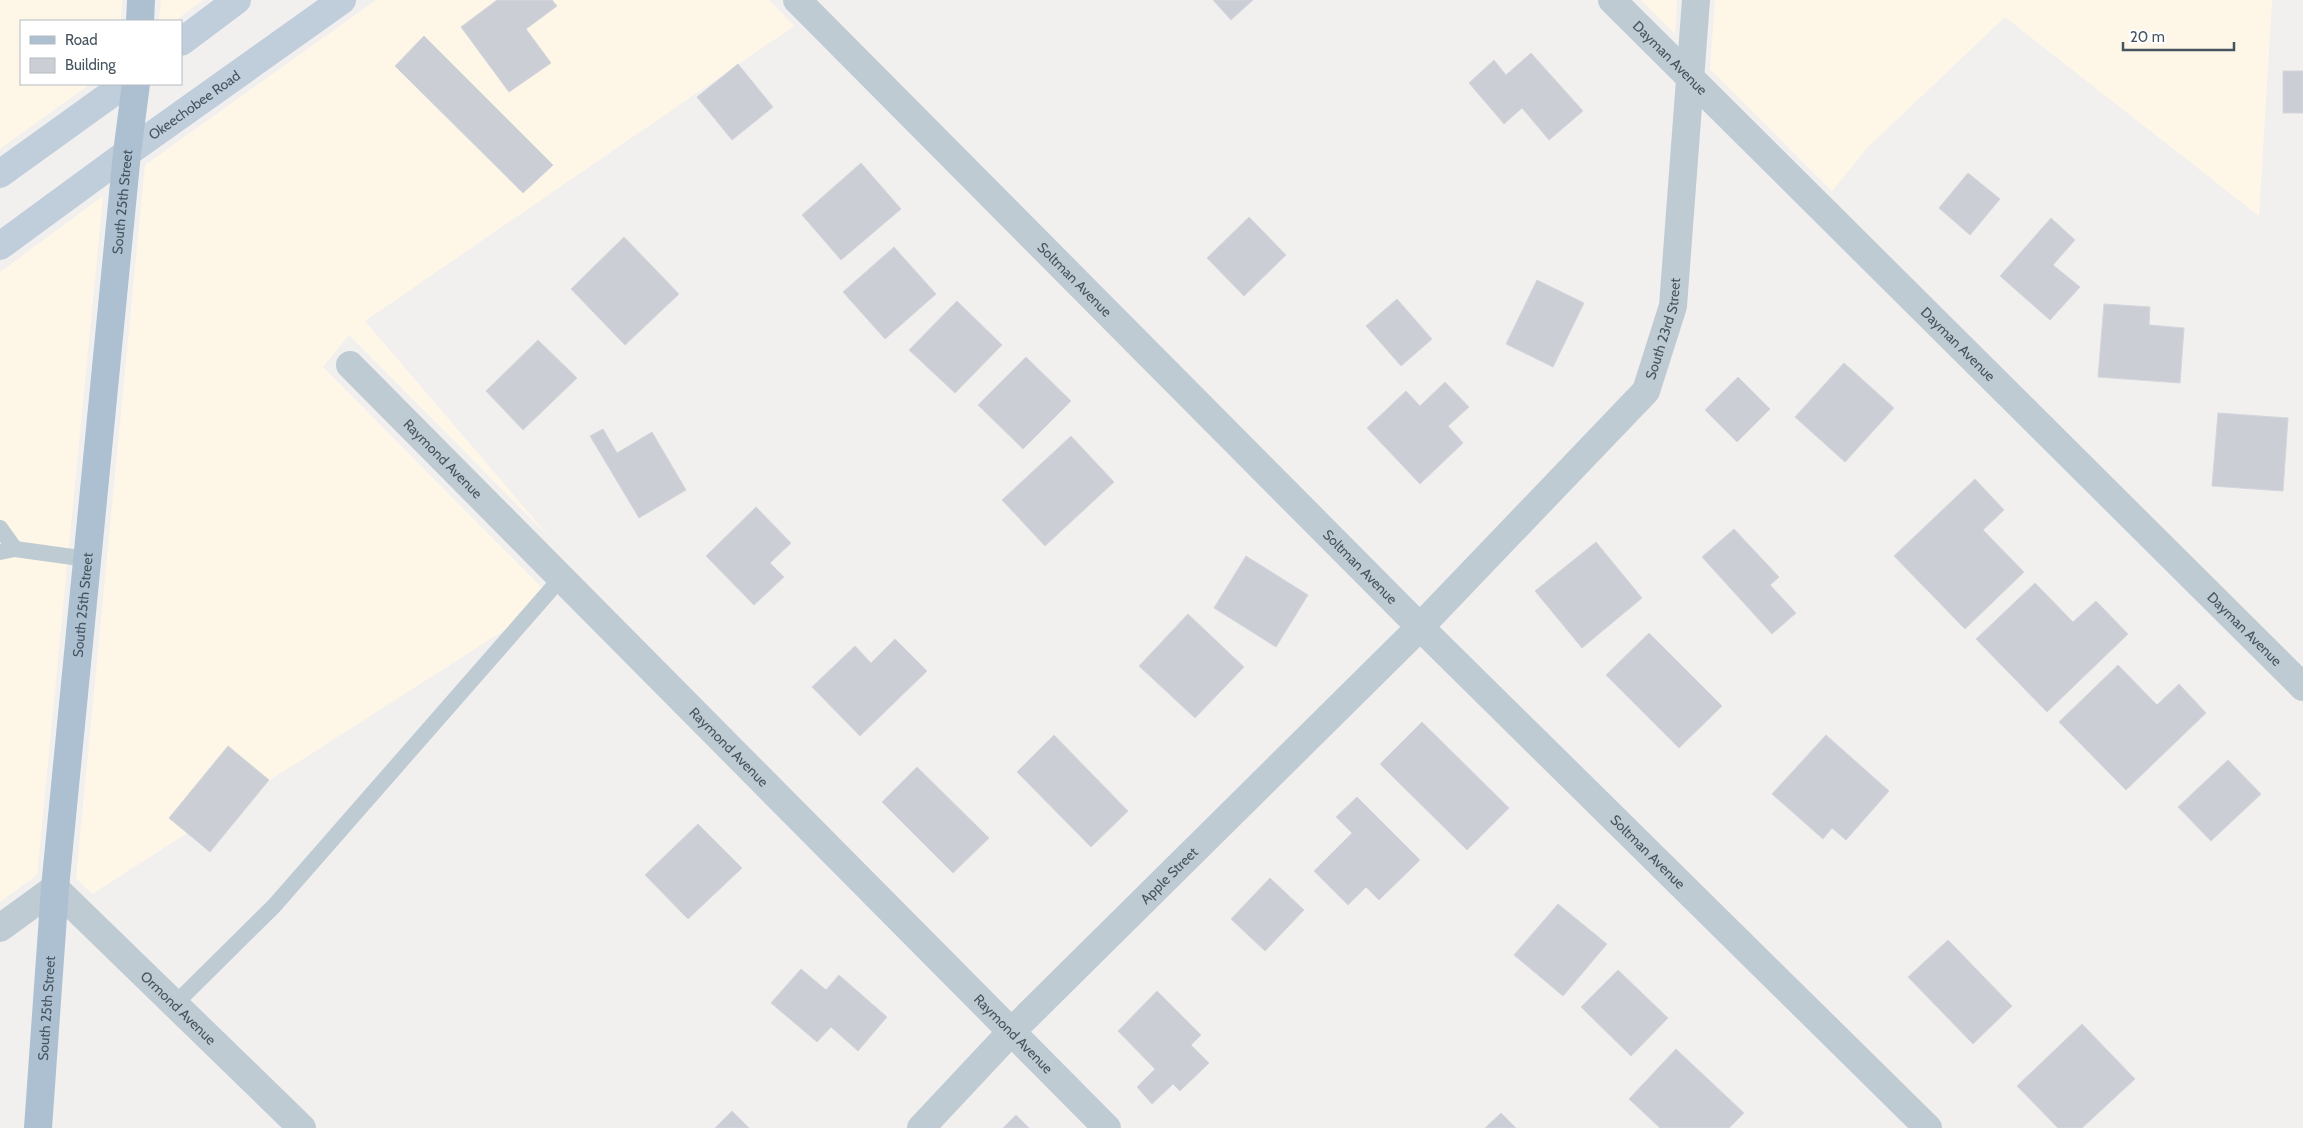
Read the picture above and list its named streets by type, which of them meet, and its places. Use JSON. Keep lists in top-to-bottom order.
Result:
{
  "streets": {
    "main road": ["Okeechobee Road", "South 25th Street"],
    "street": [
      "Dayman Avenue",
      "Soltman Avenue",
      "South 23rd Street",
      "Raymond Avenue",
      "Apple Street",
      "Ormond Avenue"
    ]
  },
  "crossings": [
    ["Dayman Avenue", "South 23rd Street"],
    ["Okeechobee Road", "South 25th Street"],
    ["South 25th Street", "Ormond Avenue"],
    ["Soltman Avenue", "South 23rd Street"],
    ["Soltman Avenue", "Apple Street"],
    ["South 23rd Street", "Apple Street"],
    ["Raymond Avenue", "Apple Street"]
  ],
  "legend": ["Road", "Building"],
  "scale_bar": "20 m"
}
